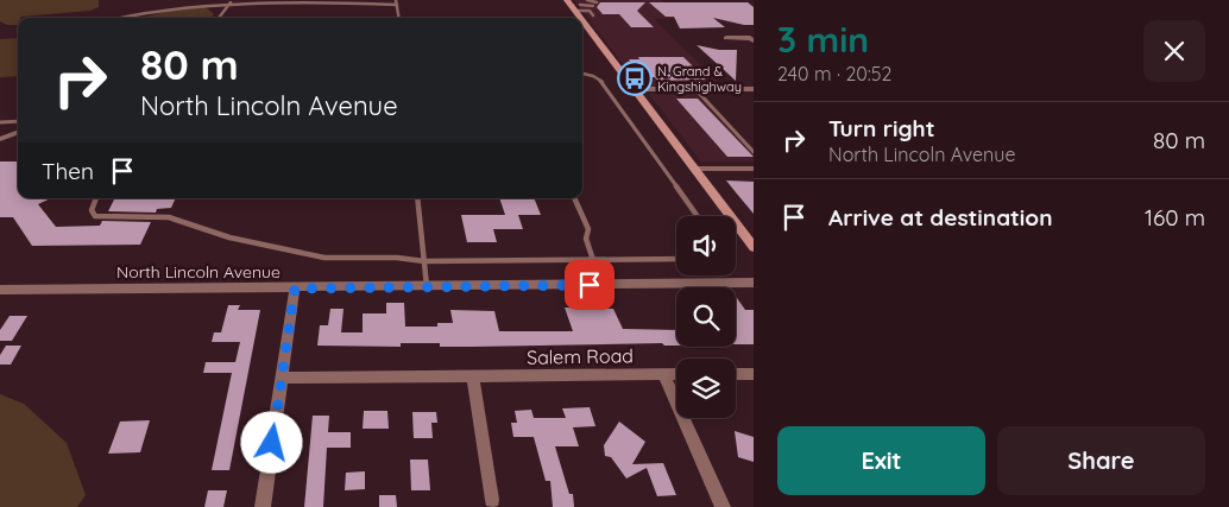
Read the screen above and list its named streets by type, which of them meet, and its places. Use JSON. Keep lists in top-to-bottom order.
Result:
{
  "streets": {
    "street": ["North Lincoln Avenue", "Salem Road"]
  },
  "places": {
    "bus stop": ["N. Grand & Kingshighway"]
  },
  "page": {
    "heading": ["3 min", "240 m · 20:52"],
    "turn": ["80 m", "North Lincoln Avenue"],
    "list": [
      {
        "name": "Turn right",
        "note": "North Lincoln Avenue",
        "value": "80 m"
      },
      {
        "name": "Arrive at destination",
        "value": "160 m"
      }
    ],
    "then": "Then",
    "buttons": ["Exit", "Share"]
  }
}
